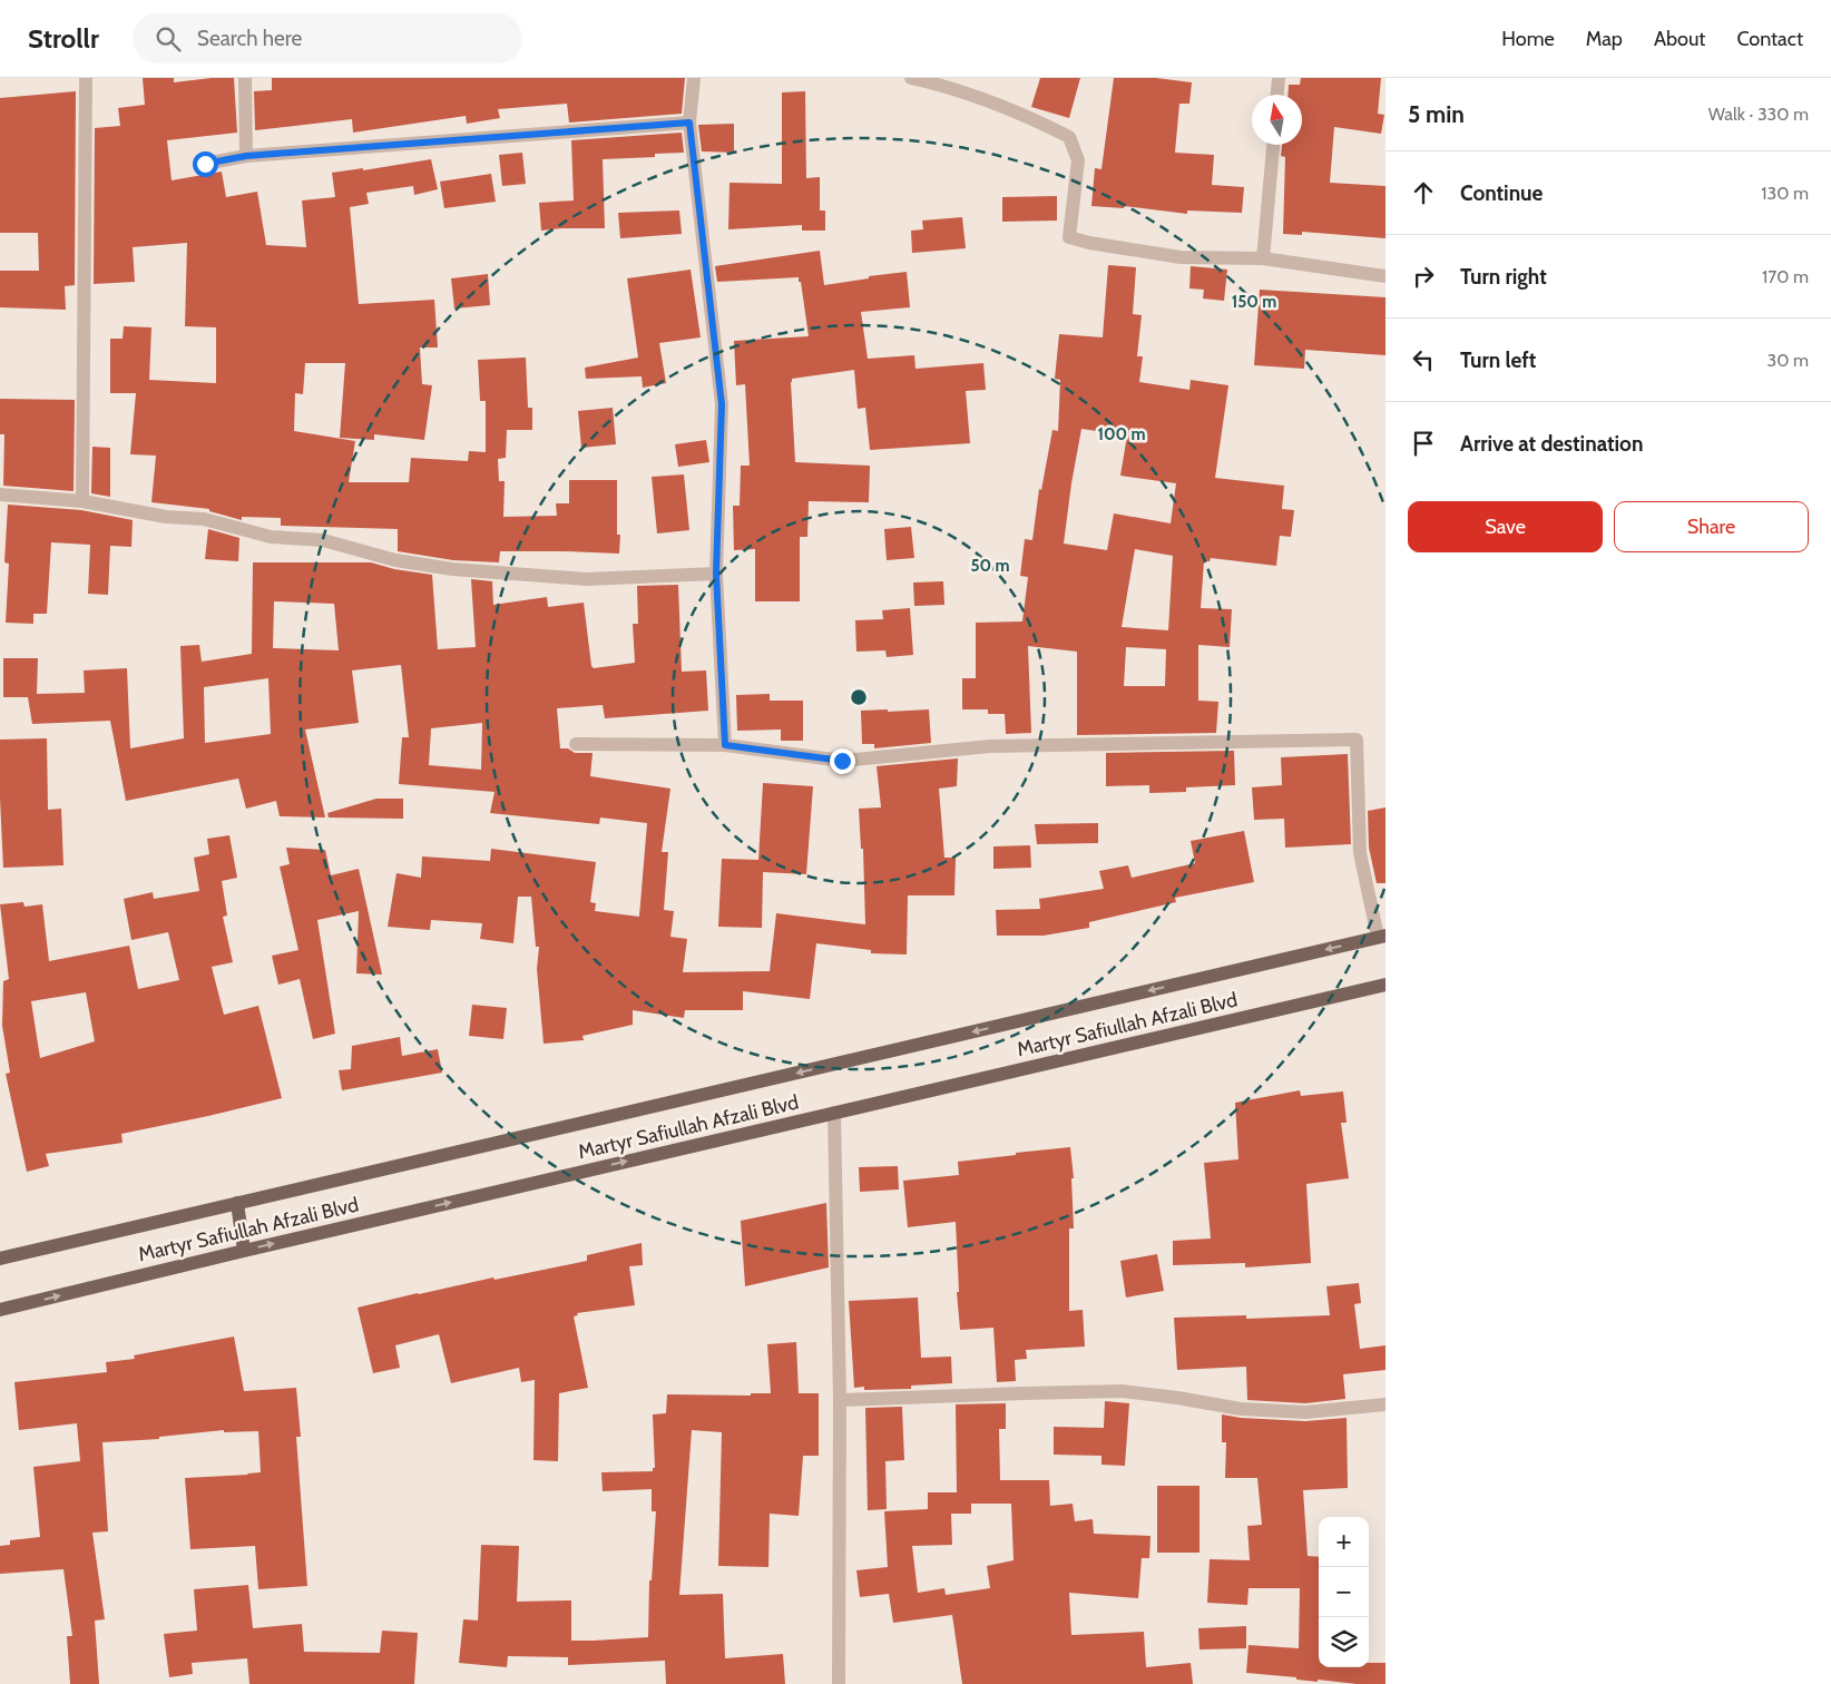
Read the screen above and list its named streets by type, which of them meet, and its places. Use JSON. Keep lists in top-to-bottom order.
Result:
{
  "streets": {
    "main road": ["Martyr Safiullah Afzali Blvd"]
  },
  "north": "top",
  "page": {
    "header": "Strollr",
    "search": "Search here",
    "nav": [
      "Home",
      "Map",
      "About",
      "Contact"
    ],
    "heading": ["5 min", "Walk · 330 m"],
    "list": [
      ["Continue", "130 m"],
      ["Turn right", "170 m"],
      ["Turn left", "30 m"],
      "Arrive at destination"
    ],
    "buttons": ["Save", "Share"],
    "map_buttons": ["+", "−"]
  },
  "rings": ["150 m", "100 m", "50 m"]
}
